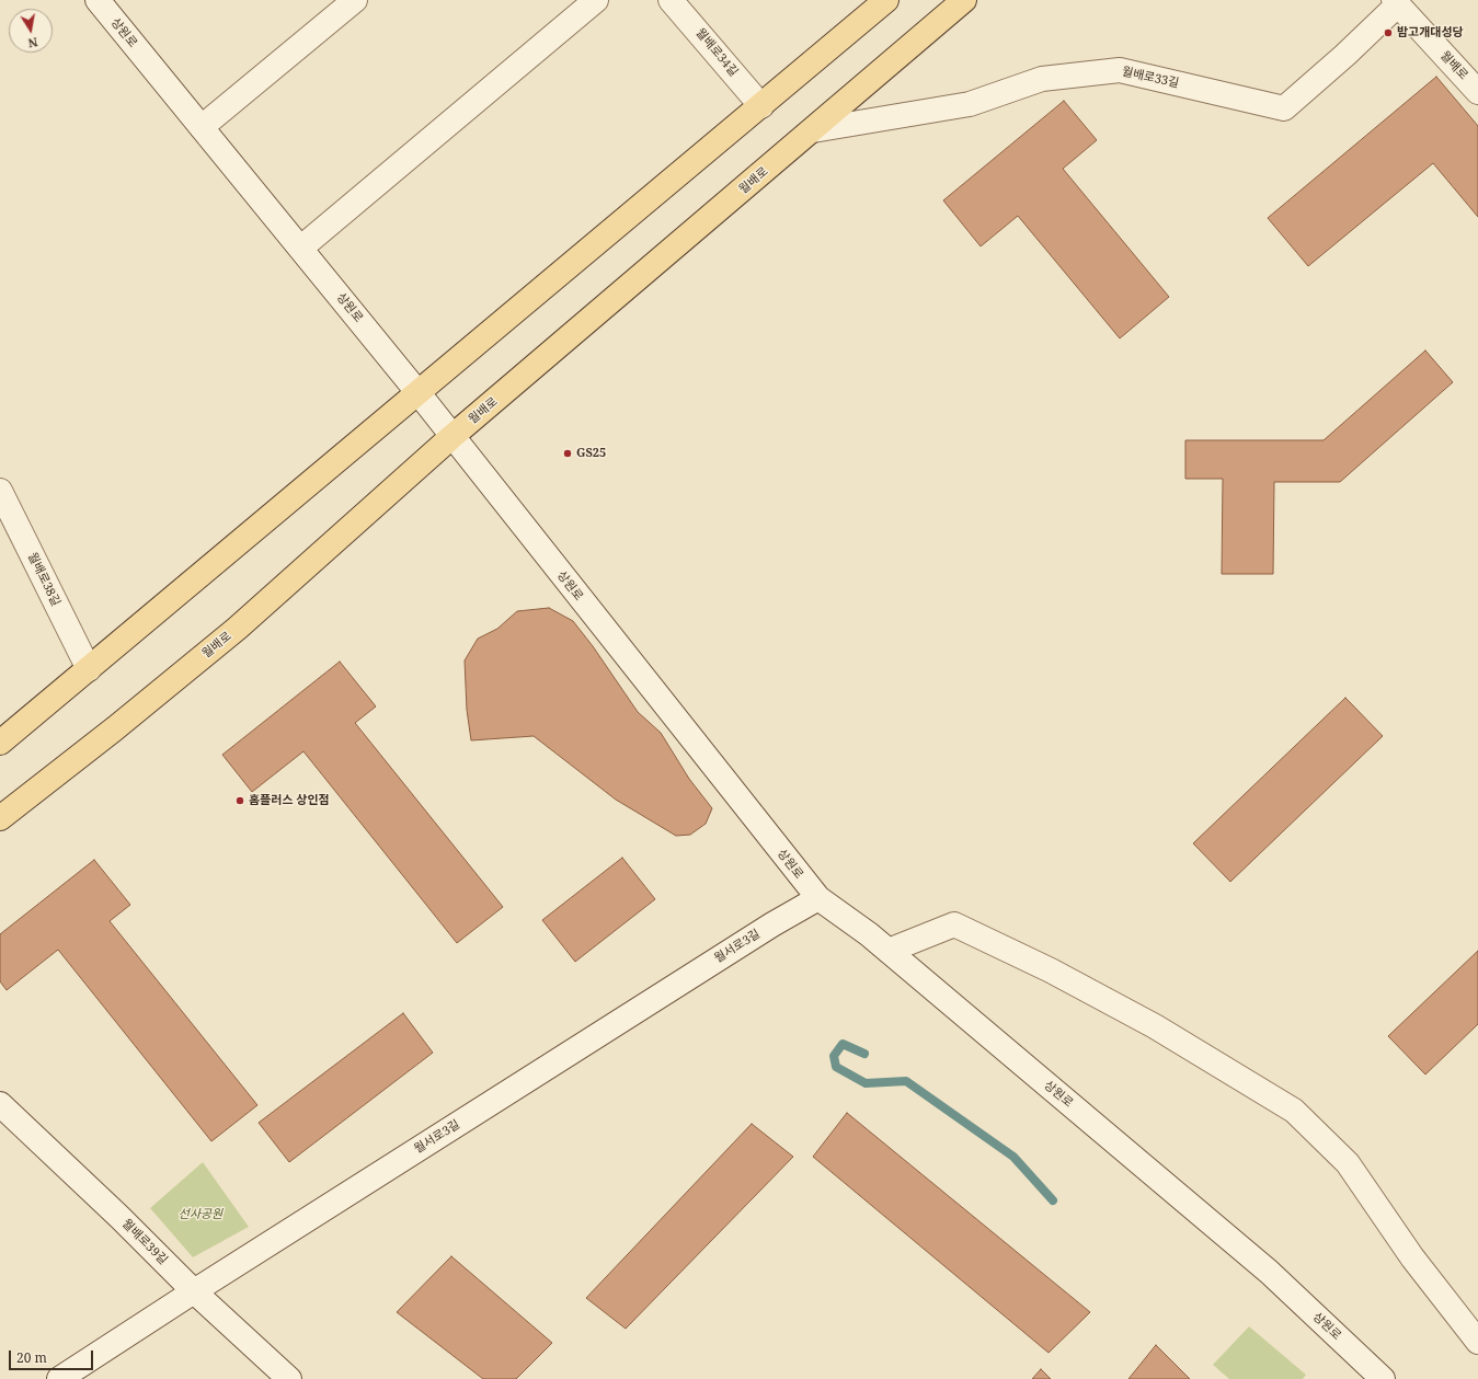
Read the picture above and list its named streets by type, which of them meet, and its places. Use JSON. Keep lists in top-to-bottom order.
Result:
{
  "streets": {
    "main road": ["월배로"],
    "street": [
      "상원로",
      "월배로34길",
      "월배로33길",
      "월배로38길",
      "월서로3길",
      "월배로39길"
    ]
  },
  "crossings": [
    ["상원로", "월배로"],
    ["상원로", "월서로3길"],
    ["월배로", "월배로33길"],
    ["월서로3길", "월배로39길"]
  ],
  "parks": ["선사공원"],
  "places": ["밤고개대성당", "GS25", "홈플러스 상인점"],
  "scale_bar": "20 m",
  "north": "bottom"
}
